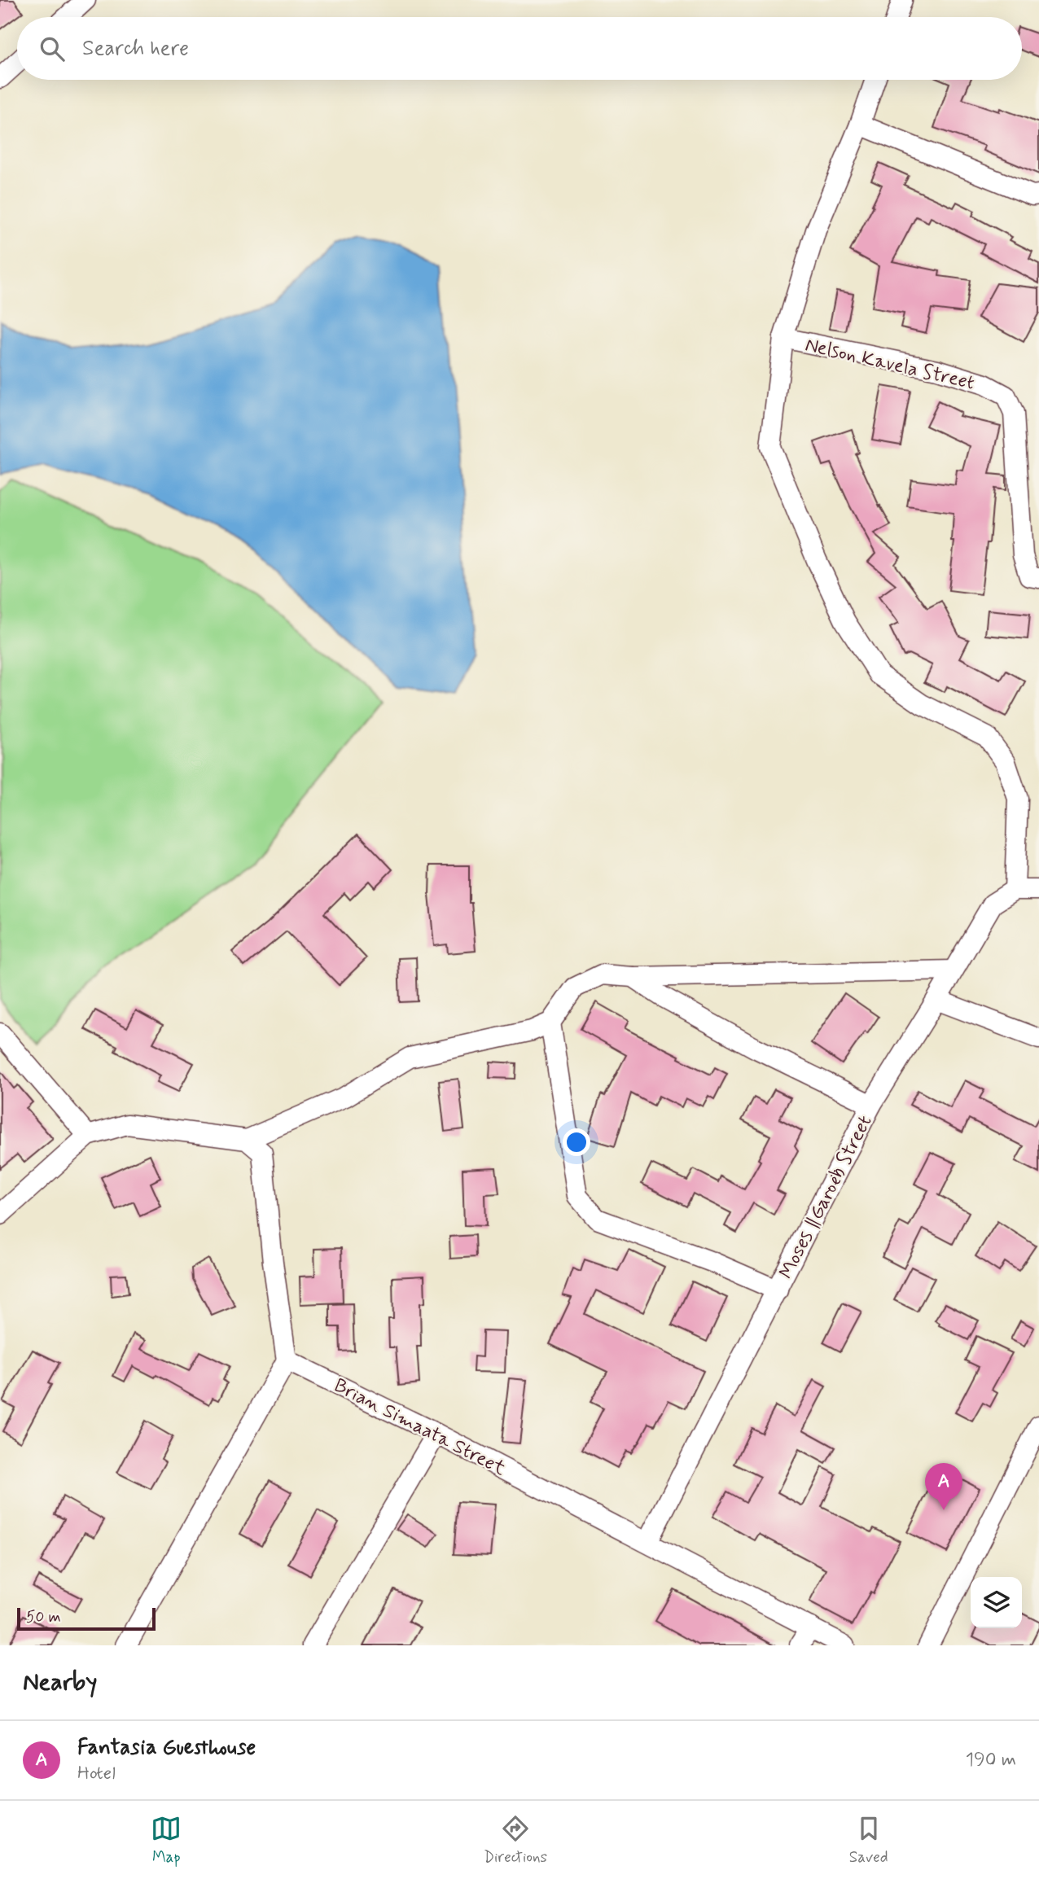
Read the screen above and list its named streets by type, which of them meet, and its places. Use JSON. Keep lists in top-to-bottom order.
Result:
{
  "streets": {
    "street": ["Nelson Kavela Street", "Moses ǁGaroëb Street", "Brian Simaata Street"]
  },
  "crossings": [
    ["Moses ǁGaroëb Street", "Brian Simaata Street"]
  ],
  "scale_bar": "50 m",
  "page": {
    "search": "Search here",
    "pins": "A",
    "scale": "50 m",
    "heading": "Nearby",
    "list": [
      {
        "mark": "A",
        "name": "Fantasia Guesthouse",
        "note": "Hotel",
        "value": "190 m"
      }
    ],
    "nav": ["Map", "Directions", "Saved"]
  }
}
